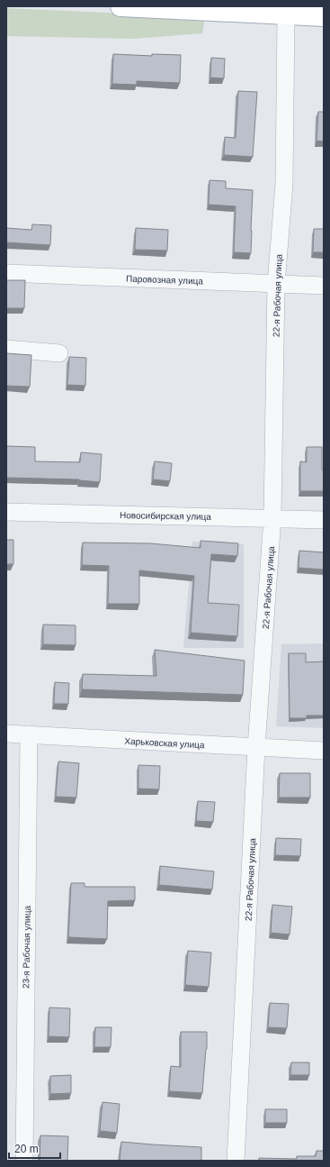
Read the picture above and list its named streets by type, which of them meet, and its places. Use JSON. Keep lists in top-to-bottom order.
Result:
{
  "streets": {
    "street": [
      "Паровозная улица",
      "22-я Рабочая улица",
      "Новосибирская улица",
      "Харьковская улица",
      "23-я Рабочая улица"
    ]
  },
  "crossings": [
    ["Паровозная улица", "22-я Рабочая улица"],
    ["22-я Рабочая улица", "Новосибирская улица"],
    ["22-я Рабочая улица", "Харьковская улица"],
    ["Харьковская улица", "23-я Рабочая улица"]
  ],
  "scale_bar": "20 m"
}
